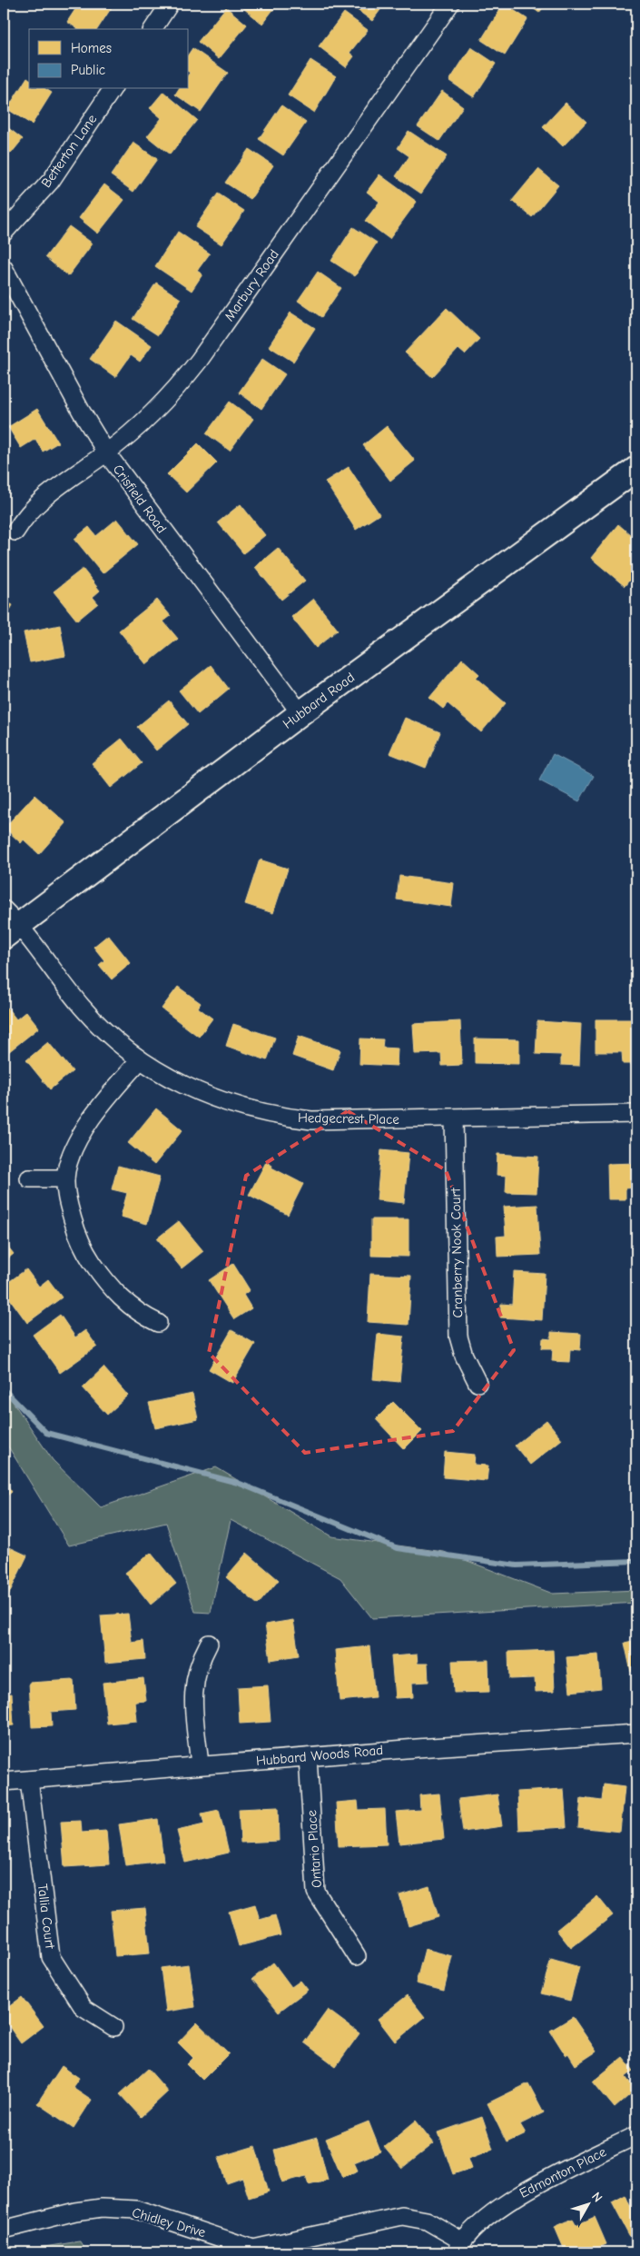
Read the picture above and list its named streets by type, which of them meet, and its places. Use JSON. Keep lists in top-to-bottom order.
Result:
{
  "streets": {
    "main road": ["Hubbard Road"],
    "street": [
      "Betterton Lane",
      "Marbury Road",
      "Crisfield Road",
      "Hedgecrest Place",
      "Cranberry Nook Court",
      "Hubbard Woods Road",
      "Ontario Place",
      "Tallia Court",
      "Edmonton Place",
      "Chidley Drive"
    ]
  },
  "crossings": [
    ["Marbury Road", "Crisfield Road"],
    ["Crisfield Road", "Hubbard Road"],
    ["Hubbard Road", "Hedgecrest Place"],
    ["Hedgecrest Place", "Cranberry Nook Court"],
    ["Hubbard Woods Road", "Ontario Place"],
    ["Hubbard Woods Road", "Tallia Court"],
    ["Edmonton Place", "Chidley Drive"]
  ],
  "legend": ["Homes", "Public"],
  "north": "top right"
}
